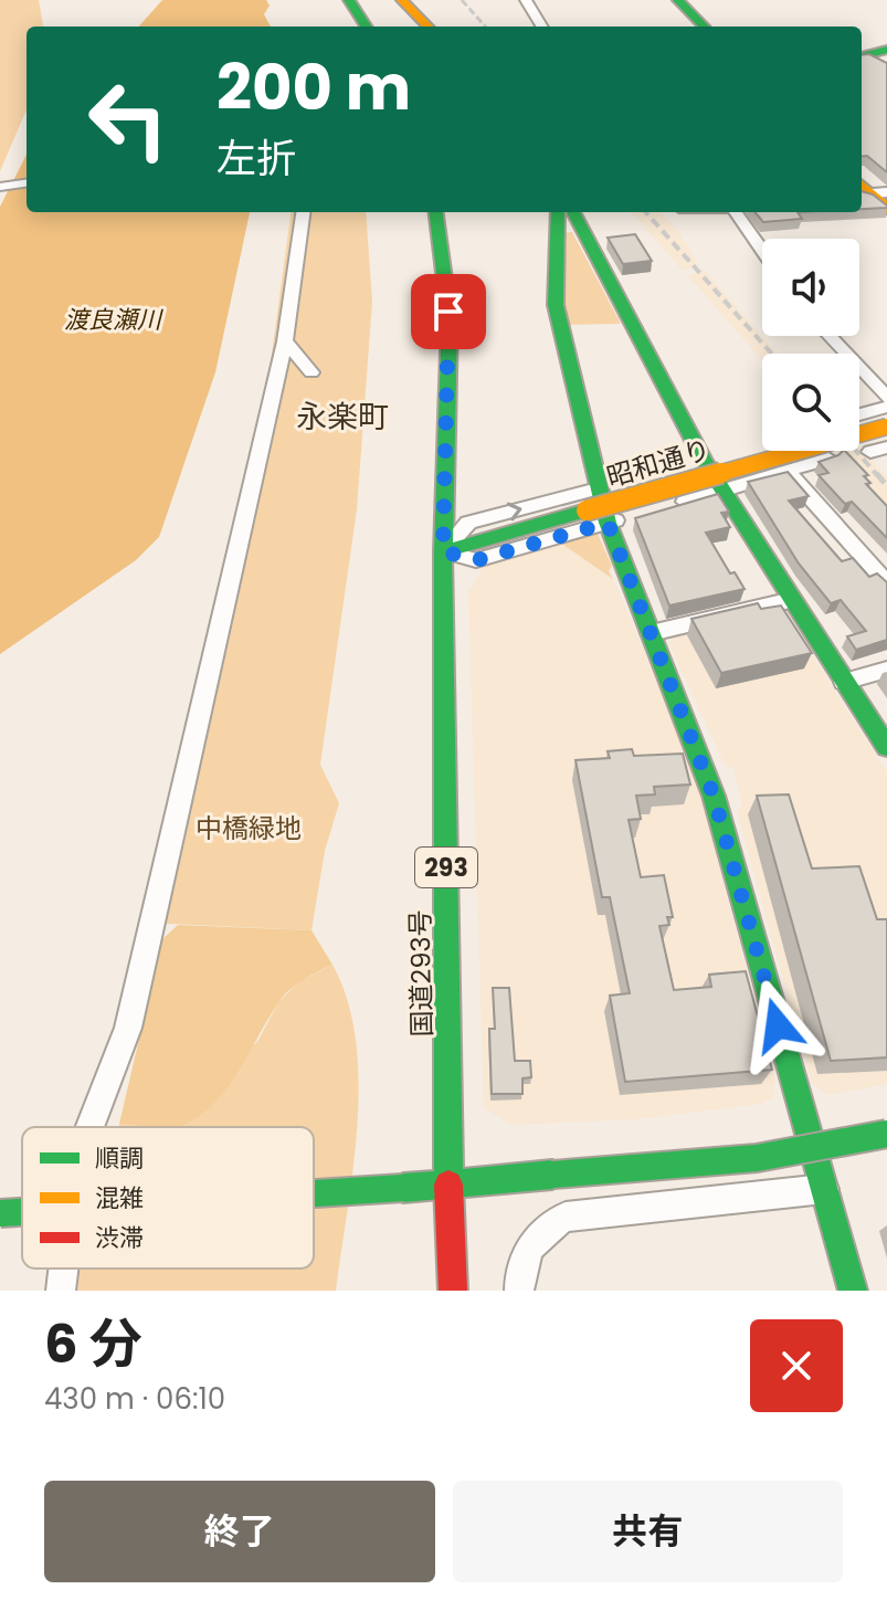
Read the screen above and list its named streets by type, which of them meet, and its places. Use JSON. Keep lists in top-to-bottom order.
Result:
{
  "streets": {
    "main road": ["昭和通り", "293", "国道293号"]
  },
  "crossings": [
    ["昭和通り", "国道293号"]
  ],
  "districts": ["永楽町"],
  "water": ["渡良瀬川"],
  "parks": ["中橋緑地"],
  "legend": ["順調", "混雑", "渋滞"],
  "page": {
    "turn": ["200 m", "左折"],
    "heading": ["6 分", "430 m · 06:10"],
    "buttons": ["終了", "共有"]
  }
}
